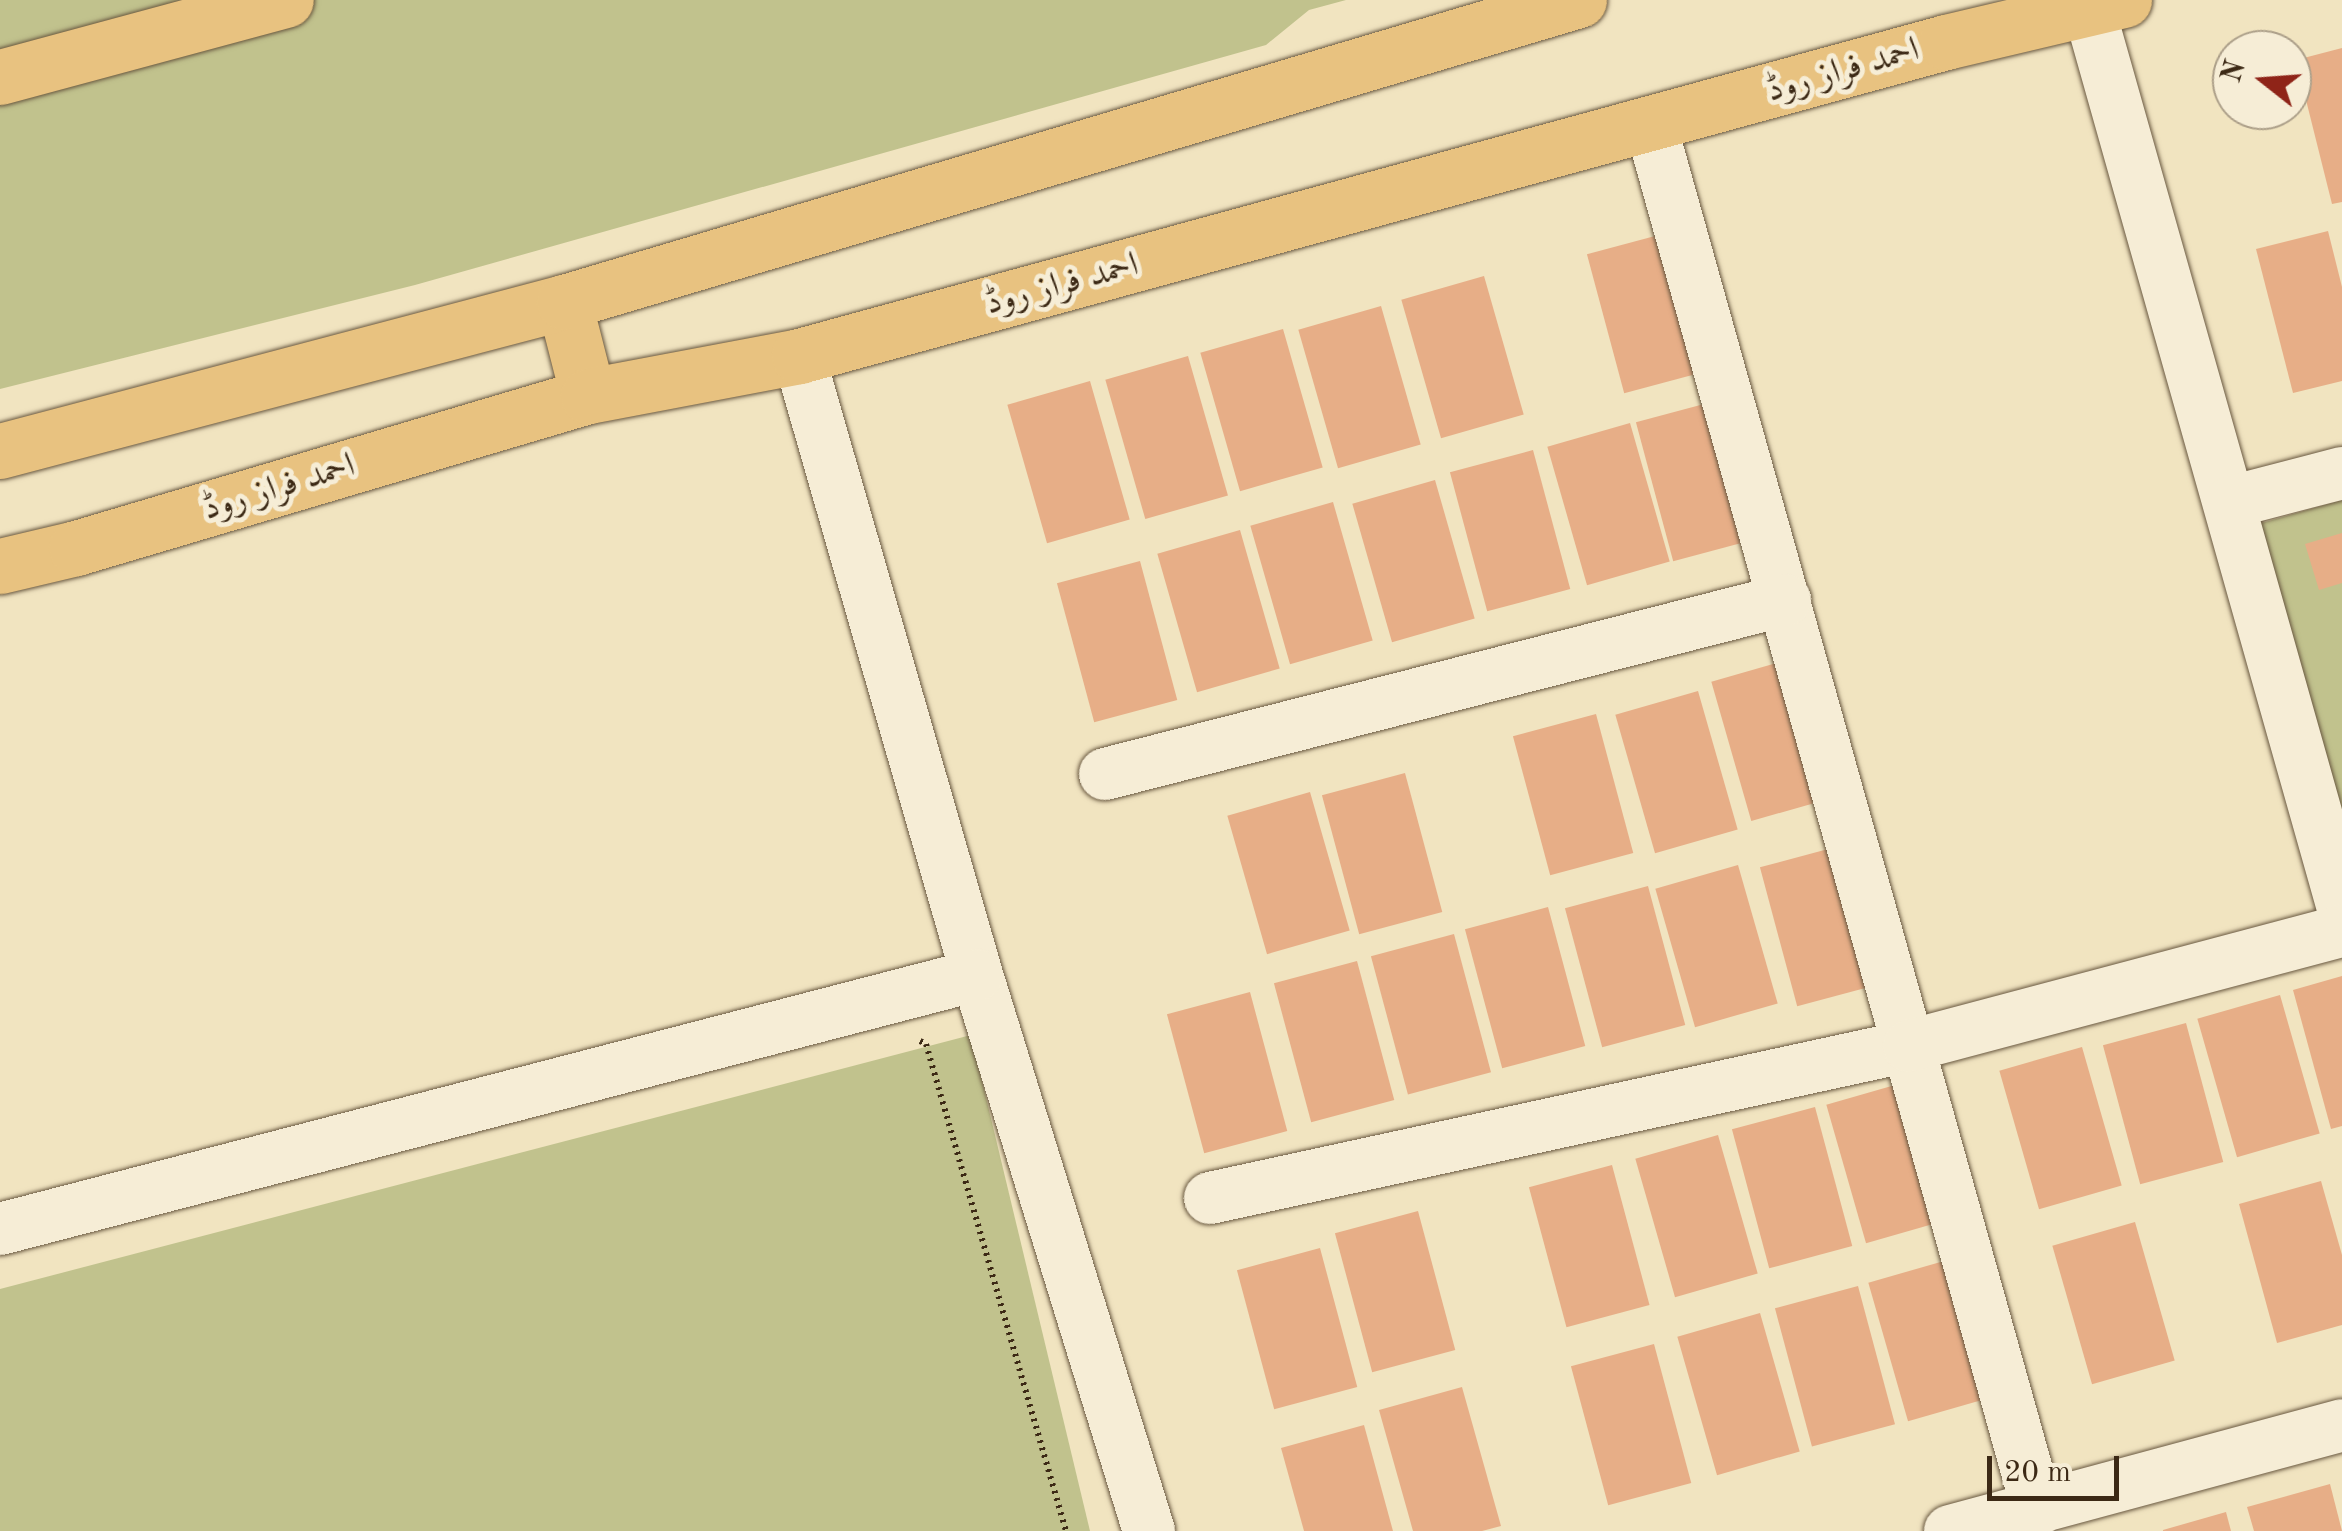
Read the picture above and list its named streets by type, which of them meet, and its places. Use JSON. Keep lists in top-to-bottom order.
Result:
{
  "streets": {
    "main road": ["احمد فراز روڈ"]
  },
  "scale_bar": "20 m",
  "north": "left"
}
